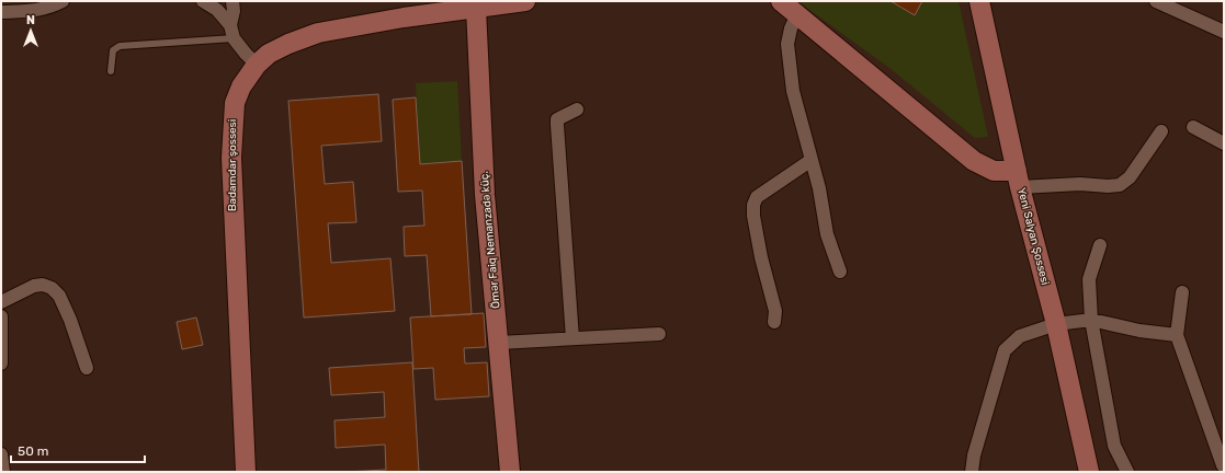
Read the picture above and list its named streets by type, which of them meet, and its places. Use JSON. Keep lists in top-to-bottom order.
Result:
{
  "streets": {
    "main road": ["Badamdar şossesi", "Yeni Salyan Şossesi", "Ömər Faiq Nemanzadə küç."]
  },
  "crossings": [
    ["Badamdar şossesi", "Ömər Faiq Nemanzadə küç."]
  ],
  "scale_bar": "50 m",
  "north": "top"
}
